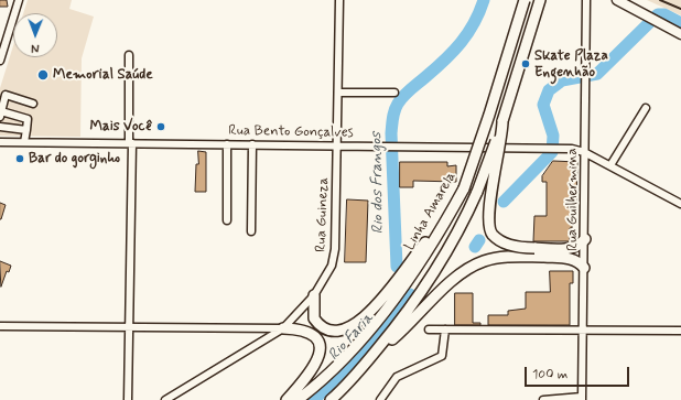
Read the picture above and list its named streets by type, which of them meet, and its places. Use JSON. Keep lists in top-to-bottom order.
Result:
{
  "streets": {
    "highway": ["Linha Amarela"],
    "street": ["Rua Bento Gonçalves", "Rua Guilhermina", "Rua Guineza"]
  },
  "crossings": [
    ["Rua Bento Gonçalves", "Rua Guilhermina"],
    ["Rua Bento Gonçalves", "Rua Guineza"]
  ],
  "water": ["Rio dos Frangos", "Rio Faria"],
  "places": [
    "Skate Plaza Engenhão",
    "Memorial Saúde",
    "Mais Você",
    "Bar do gorginho"
  ],
  "scale_bar": "100 m",
  "north": "bottom"
}
